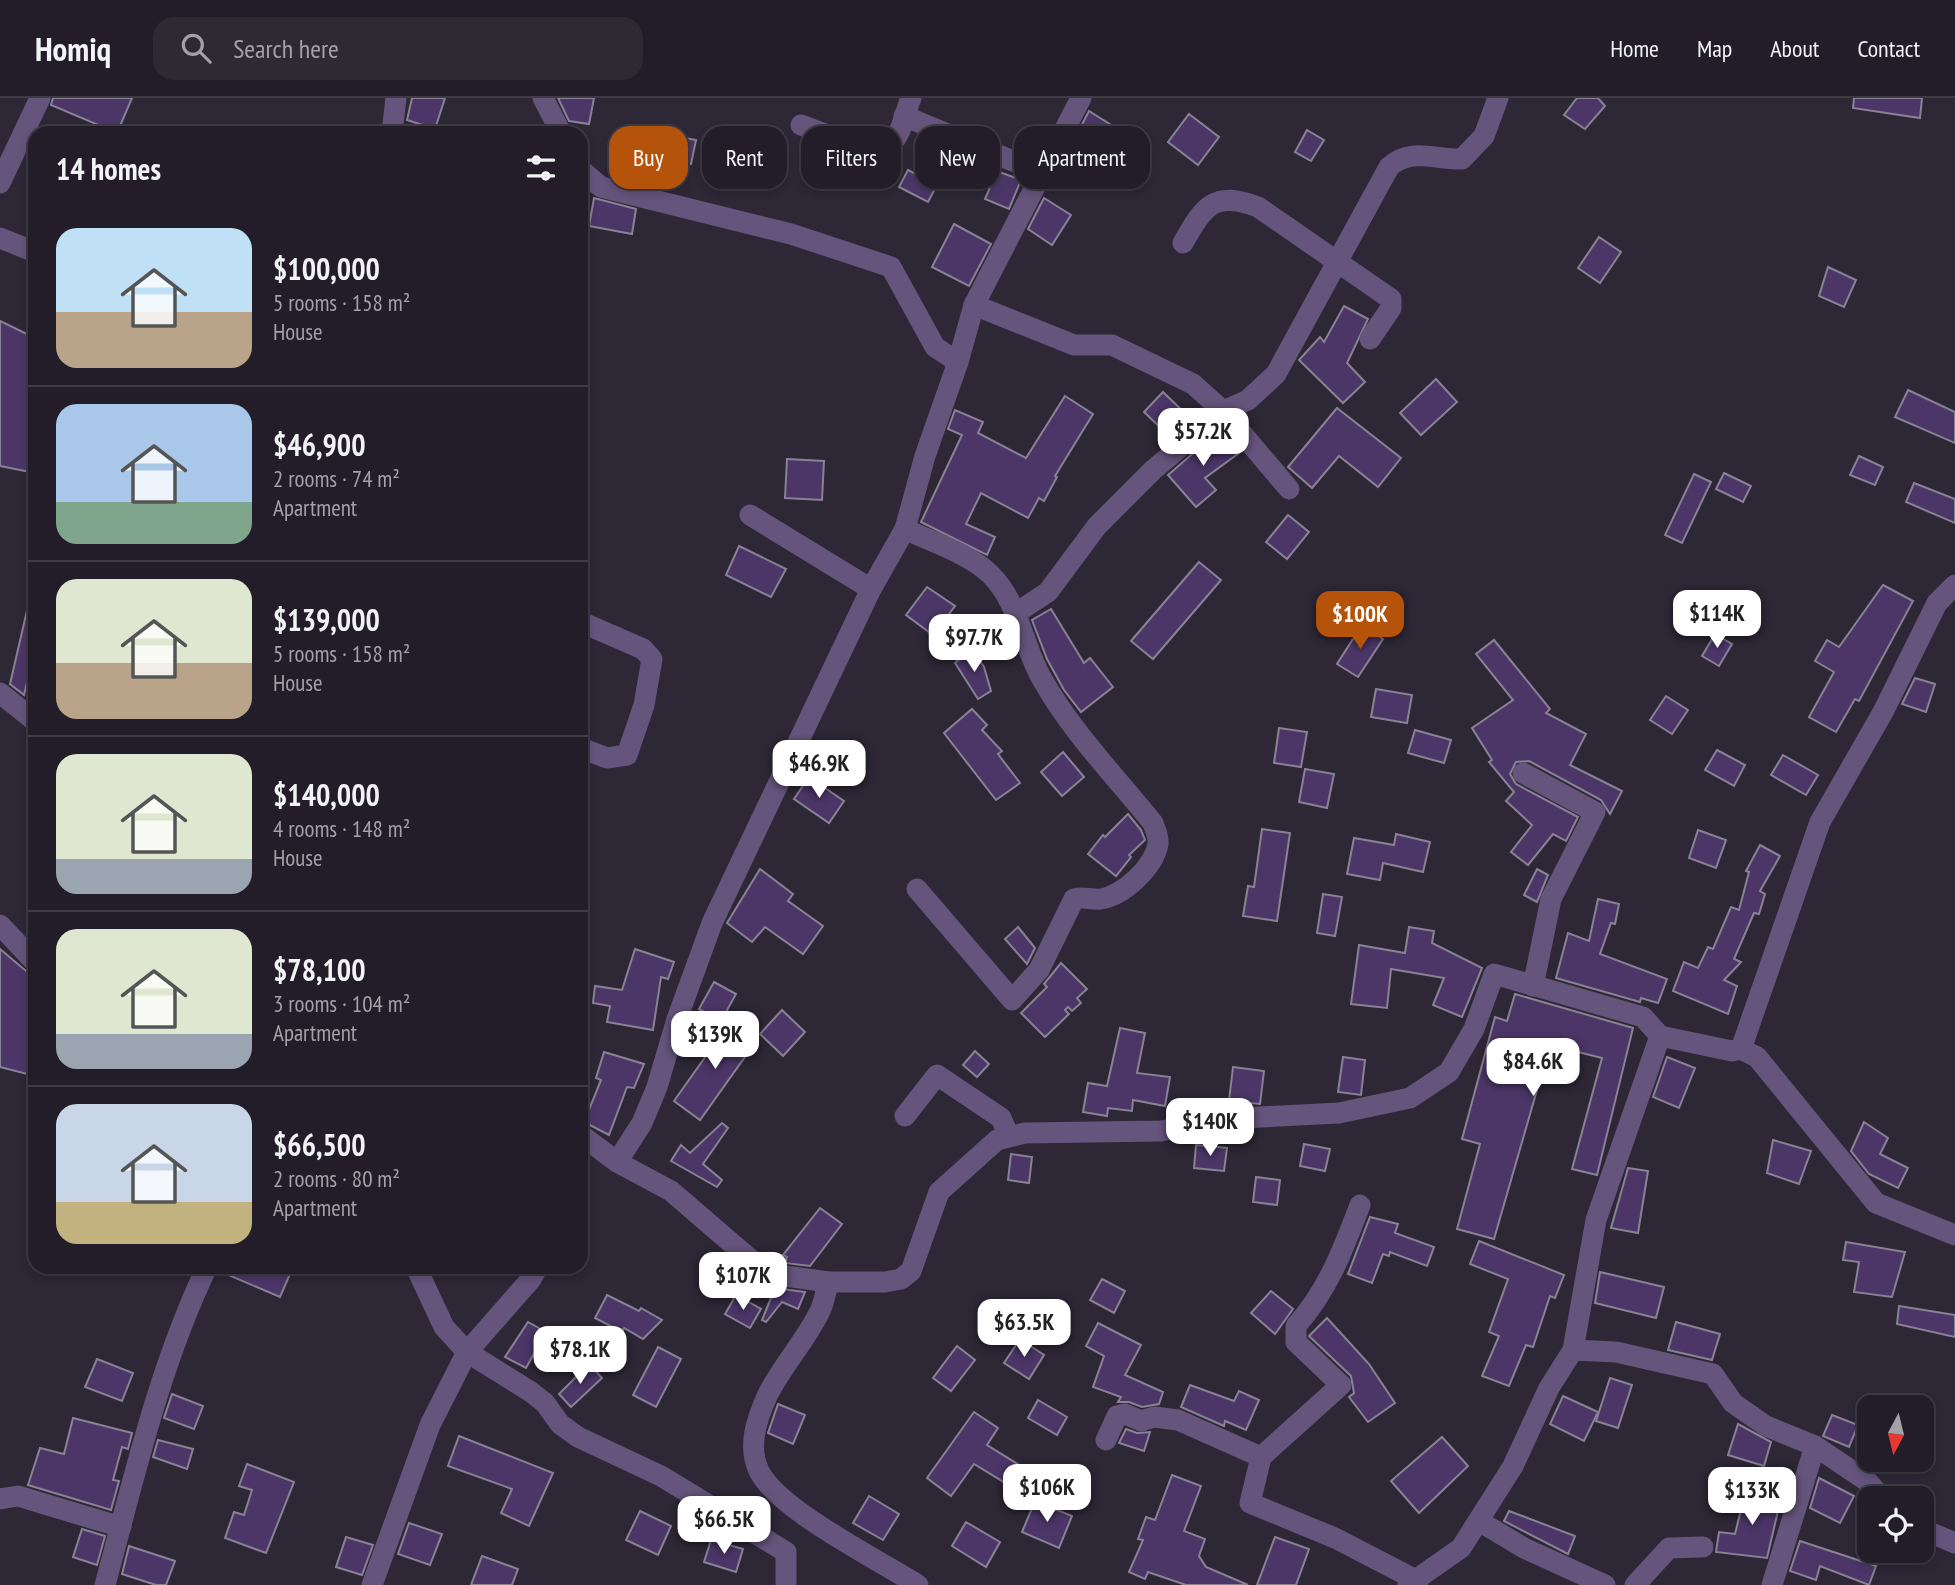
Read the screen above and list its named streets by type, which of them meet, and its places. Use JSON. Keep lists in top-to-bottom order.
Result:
{
  "north": "bottom",
  "page": {
    "header": "Homiq",
    "search": "Search here",
    "nav": [
      "Home",
      "Map",
      "About",
      "Contact"
    ],
    "chip": [
      "Buy",
      "Rent",
      "Filters",
      "New",
      "Apartment"
    ],
    "heading": "14 homes",
    "list": [
      {
        "name": "$100,000",
        "note": "5 rooms · 158 m² · House"
      },
      {
        "name": "$46,900",
        "note": "2 rooms · 74 m² · Apartment"
      },
      {
        "name": "$139,000",
        "note": "5 rooms · 158 m² · House"
      },
      {
        "name": "$140,000",
        "note": "4 rooms · 148 m² · House"
      },
      {
        "name": "$78,100",
        "note": "3 rooms · 104 m² · Apartment"
      },
      {
        "name": "$66,500",
        "note": "2 rooms · 80 m² · Apartment"
      }
    ],
    "price": [
      "$57.2K",
      "$114K",
      "$100K",
      "$97.7K",
      "$46.9K",
      "$139K",
      "$84.6K",
      "$140K",
      "$107K",
      "$63.5K",
      "$78.1K",
      "$106K",
      "$133K",
      "$66.5K"
    ]
  }
}
